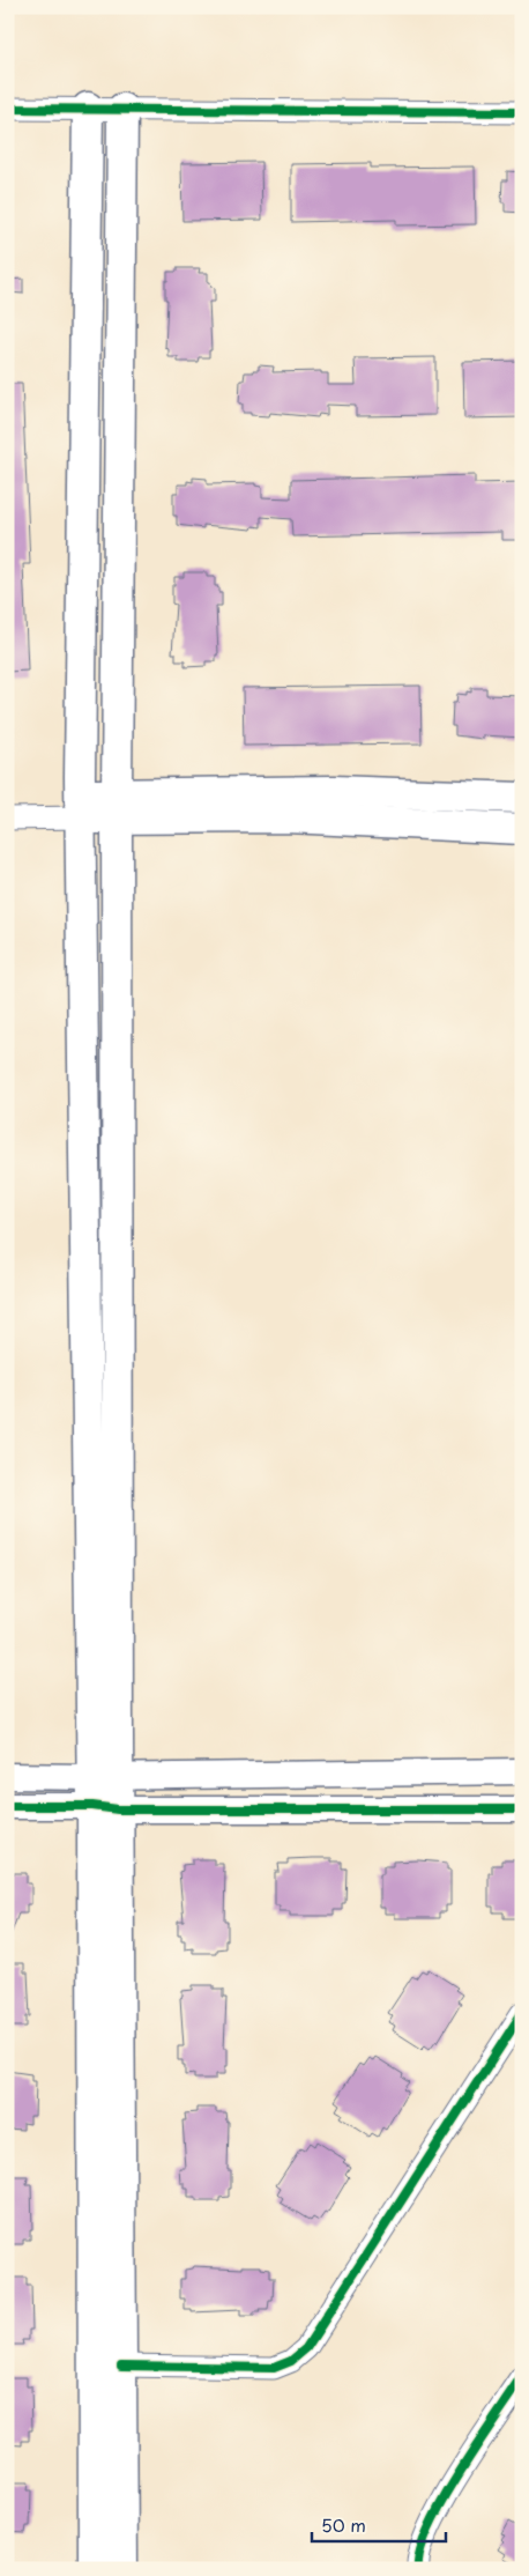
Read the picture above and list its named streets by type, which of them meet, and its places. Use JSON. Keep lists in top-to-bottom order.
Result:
{
  "scale_bar": "50 m"
}
